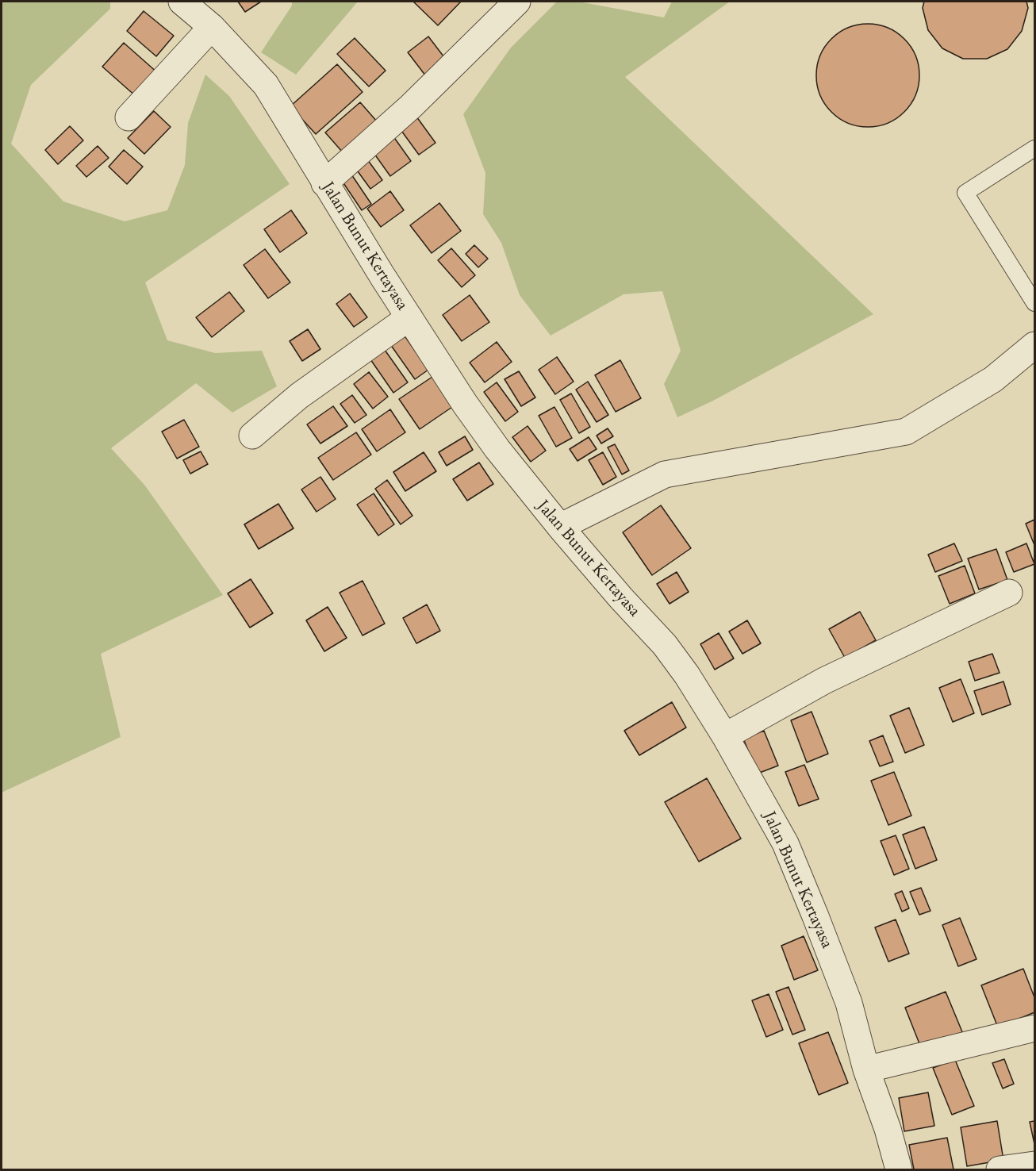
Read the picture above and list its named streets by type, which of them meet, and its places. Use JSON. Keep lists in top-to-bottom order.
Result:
{
  "streets": {
    "street": ["Jalan Bunut Kertayasa"]
  }
}
